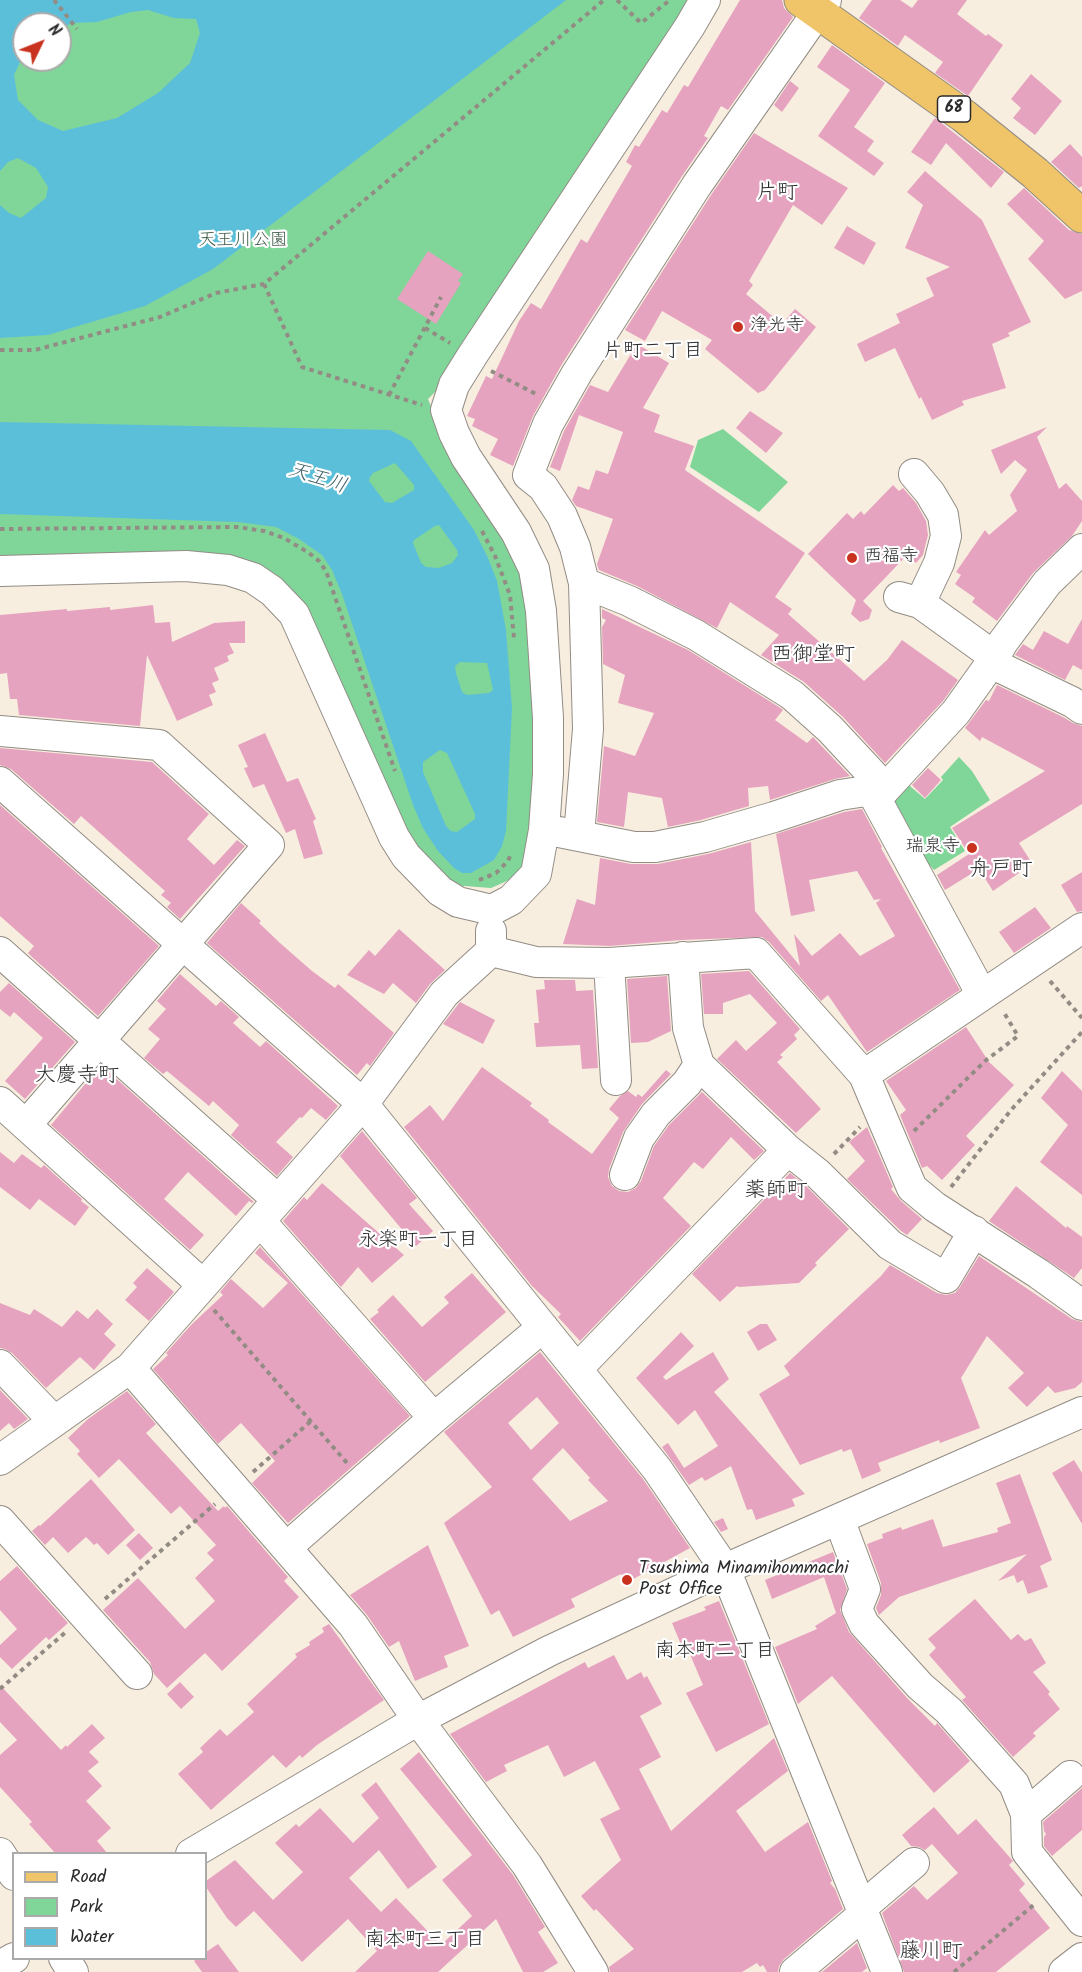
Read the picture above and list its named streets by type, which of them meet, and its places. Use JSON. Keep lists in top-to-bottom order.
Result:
{
  "streets": {
    "main road": ["68"]
  },
  "districts": [
    "片町",
    "片町二丁目",
    "西御堂町",
    "舟戸町",
    "大慶寺町",
    "薬師町",
    "永楽町一丁目",
    "南本町二丁目",
    "南本町三丁目",
    "藤川町"
  ],
  "water": ["天王川"],
  "parks": ["天王川公園"],
  "places": [
    "浄光寺",
    "西福寺",
    "瑞泉寺",
    "Tsushima Minamihommachi Post Office"
  ],
  "legend": ["Road", "Park", "Water"],
  "north": "top right"
}
